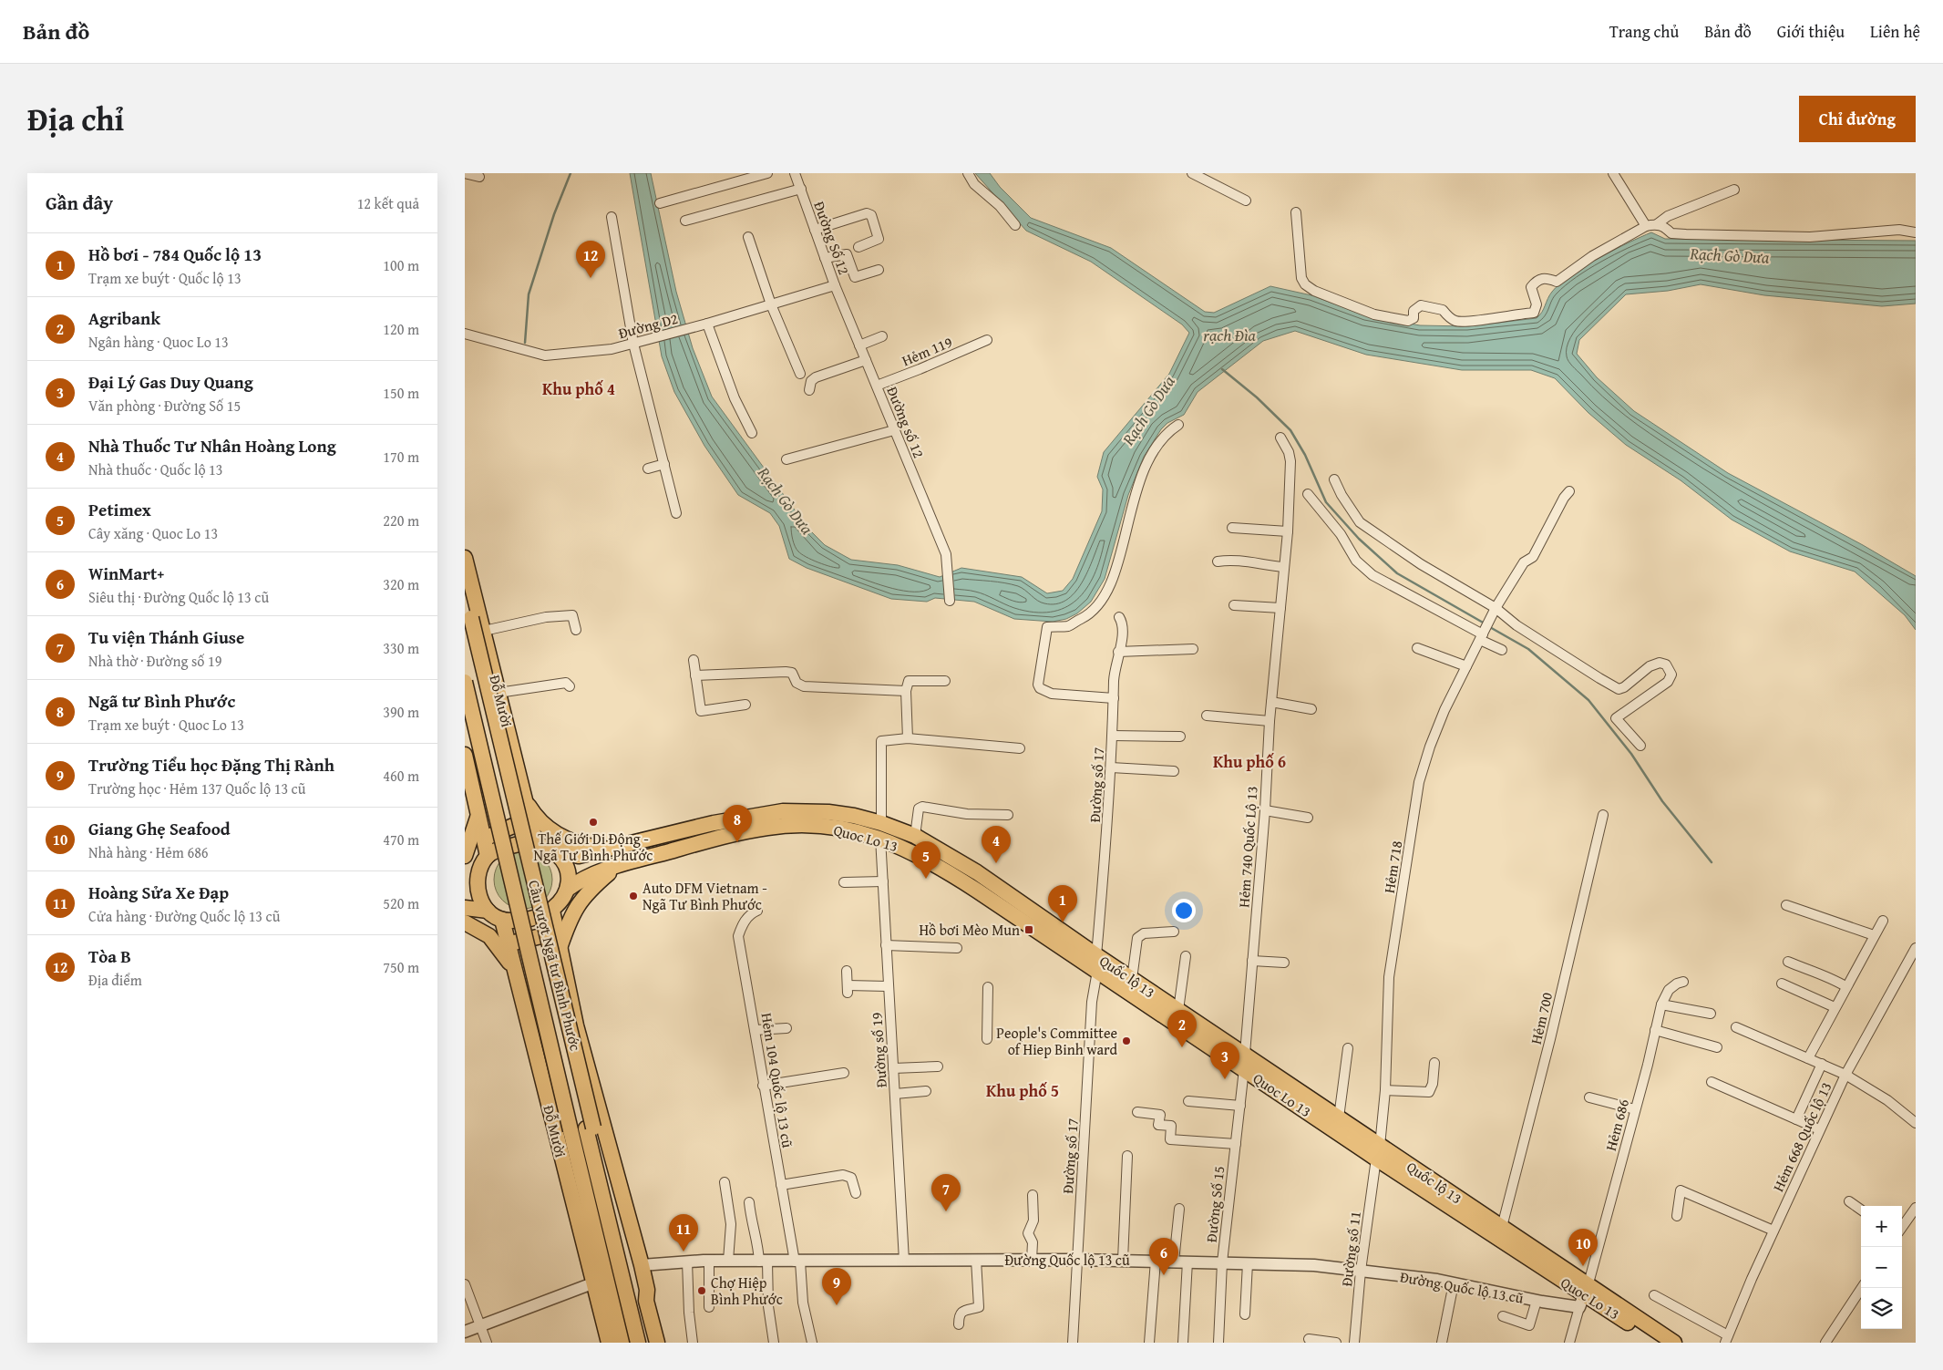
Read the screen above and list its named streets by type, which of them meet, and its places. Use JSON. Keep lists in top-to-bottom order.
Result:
{
  "streets": {
    "highway": [
      "Đỗ Mười",
      "Quoc Lo 13",
      "Cầu vượt Ngã tư Bình Phước",
      "Quốc lộ 13"
    ],
    "street": [
      "Đường Số 12",
      "Đường D2",
      "Hẻm 119",
      "Đường số 12",
      "Đường số 17",
      "Hẻm 740 Quốc Lộ 13",
      "Hẻm 718",
      "Hẻm 700",
      "Đường số 19",
      "Hẻm 104 Quốc lộ 13 cũ",
      "Hẻm 686",
      "Hẻm 668 Quốc lộ 13",
      "Đường Số 15",
      "Đường số 11",
      "Đường Quốc lộ 13 cũ"
    ]
  },
  "crossings": [
    ["Đường Số 12", "Đường D2"],
    ["Đường Số 12", "Đường số 12"],
    ["Đường D2", "Đường số 12"],
    ["Hẻm 119", "Đường số 12"],
    ["Đỗ Mười", "Cầu vượt Ngã tư Bình Phước"],
    ["Đỗ Mười", "Quốc lộ 13"],
    ["Đỗ Mười", "Đường Quốc lộ 13 cũ"],
    ["Đường số 17", "Quoc Lo 13"],
    ["Đường số 17", "Quốc lộ 13"],
    ["Đường số 17", "Đường Quốc lộ 13 cũ"],
    ["Quoc Lo 13", "Hẻm 718"],
    ["Quoc Lo 13", "Quốc lộ 13"],
    ["Quoc Lo 13", "Đường số 19"],
    ["Quoc Lo 13", "Hẻm 686"],
    ["Quoc Lo 13", "Đường Số 15"],
    ["Quoc Lo 13", "Đường số 11"],
    ["Quoc Lo 13", "Đường Quốc lộ 13 cũ"],
    ["Hẻm 740 Quốc Lộ 13", "Quốc lộ 13"],
    ["Hẻm 718", "Quốc lộ 13"],
    ["Hẻm 718", "Đường số 11"],
    ["Quốc lộ 13", "Hẻm 700"],
    ["Quốc lộ 13", "Hẻm 686"],
    ["Quốc lộ 13", "Đường số 11"],
    ["Quốc lộ 13", "Đường Quốc lộ 13 cũ"],
    ["Đường số 19", "Đường Quốc lộ 13 cũ"],
    ["Hẻm 104 Quốc lộ 13 cũ", "Đường Quốc lộ 13 cũ"],
    ["Hẻm 686", "Đường Quốc lộ 13 cũ"],
    ["Đường Số 15", "Đường Quốc lộ 13 cũ"],
    ["Đường số 11", "Đường Quốc lộ 13 cũ"]
  ],
  "districts": ["Khu phố 4", "Khu phố 6", "Khu phố 5"],
  "water": ["Rạch Gò Dưa", "rạch Đìa"],
  "places": {
    "other": [
      "Thế Giới Di Động - Ngã Tư Bình Phước",
      "Auto DFM Vietnam - Ngã Tư Bình Phước",
      "People's Committee of Hiep Binh ward",
      "Chợ Hiệp Bình Phước"
    ],
    "transit": ["Hồ bơi Mèo Mun"]
  },
  "page": {
    "header": "Bản đồ",
    "nav": [
      "Trang chủ",
      "Bản đồ",
      "Giới thiệu",
      "Liên hệ"
    ],
    "title": "Địa chỉ",
    "buttons": "Chỉ đường",
    "heading": ["Gần đây", "12 kết quả"],
    "list": [
      {
        "mark": "1",
        "name": "Hồ bơi - 784 Quốc lộ 13",
        "note": "Trạm xe buýt · Quốc lộ 13",
        "value": "100 m"
      },
      {
        "mark": "2",
        "name": "Agribank",
        "note": "Ngân hàng · Quoc Lo 13",
        "value": "120 m"
      },
      {
        "mark": "3",
        "name": "Đại Lý Gas Duy Quang",
        "note": "Văn phòng · Đường Số 15",
        "value": "150 m"
      },
      {
        "mark": "4",
        "name": "Nhà Thuốc Tư Nhân Hoàng Long",
        "note": "Nhà thuốc · Quốc lộ 13",
        "value": "170 m"
      },
      {
        "mark": "5",
        "name": "Petimex",
        "note": "Cây xăng · Quoc Lo 13",
        "value": "220 m"
      },
      {
        "mark": "6",
        "name": "WinMart+",
        "note": "Siêu thị · Đường Quốc lộ 13 cũ",
        "value": "320 m"
      },
      {
        "mark": "7",
        "name": "Tu viện Thánh Giuse",
        "note": "Nhà thờ · Đường số 19",
        "value": "330 m"
      },
      {
        "mark": "8",
        "name": "Ngã tư Bình Phước",
        "note": "Trạm xe buýt · Quoc Lo 13",
        "value": "390 m"
      },
      {
        "mark": "9",
        "name": "Trường Tiểu học Đặng Thị Rành",
        "note": "Trường học · Hẻm 137 Quốc lộ 13 cũ",
        "value": "460 m"
      },
      {
        "mark": "10",
        "name": "Giang Ghẹ Seafood",
        "note": "Nhà hàng · Hẻm 686",
        "value": "470 m"
      },
      {
        "mark": "11",
        "name": "Hoàng Sửa Xe Đạp",
        "note": "Cửa hàng · Đường Quốc lộ 13 cũ",
        "value": "520 m"
      },
      {
        "mark": "12",
        "name": "Tòa B",
        "note": "Địa điểm",
        "value": "750 m"
      }
    ],
    "pins": [
      "12",
      "8",
      "4",
      "5",
      "1",
      "2",
      "3",
      "7",
      "11",
      "10",
      "6",
      "9"
    ],
    "map_buttons": ["+", "−"]
  }
}
